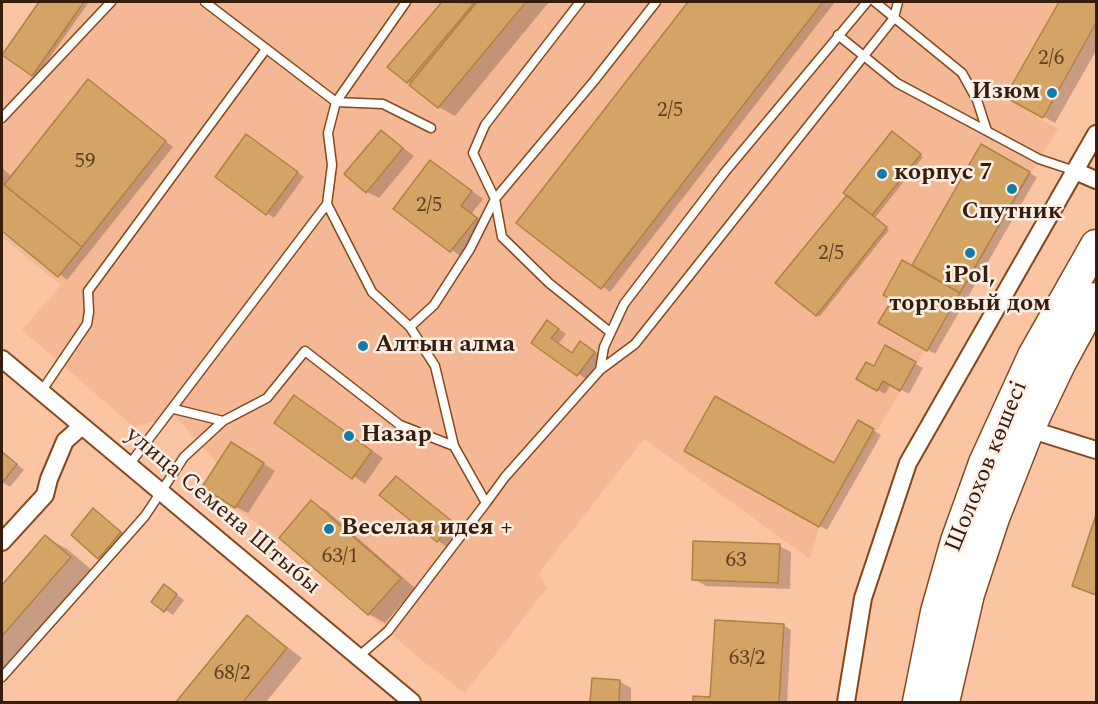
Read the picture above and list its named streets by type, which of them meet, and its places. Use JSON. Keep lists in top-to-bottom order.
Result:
{
  "streets": {
    "highway": ["Шолохов көшесі"],
    "street": ["улица Семена Штыбы"]
  },
  "places": [
    "Изюм",
    "корпус 7",
    "Спутник",
    "iPol, торговый дом",
    "Алтын алма",
    "Назар",
    "Веселая идея +"
  ],
  "house_numbers": [
    "2/6",
    "2/5",
    "59",
    "2/5",
    "2/5",
    "63/1",
    "63",
    "63/2",
    "68/2"
  ]
}
